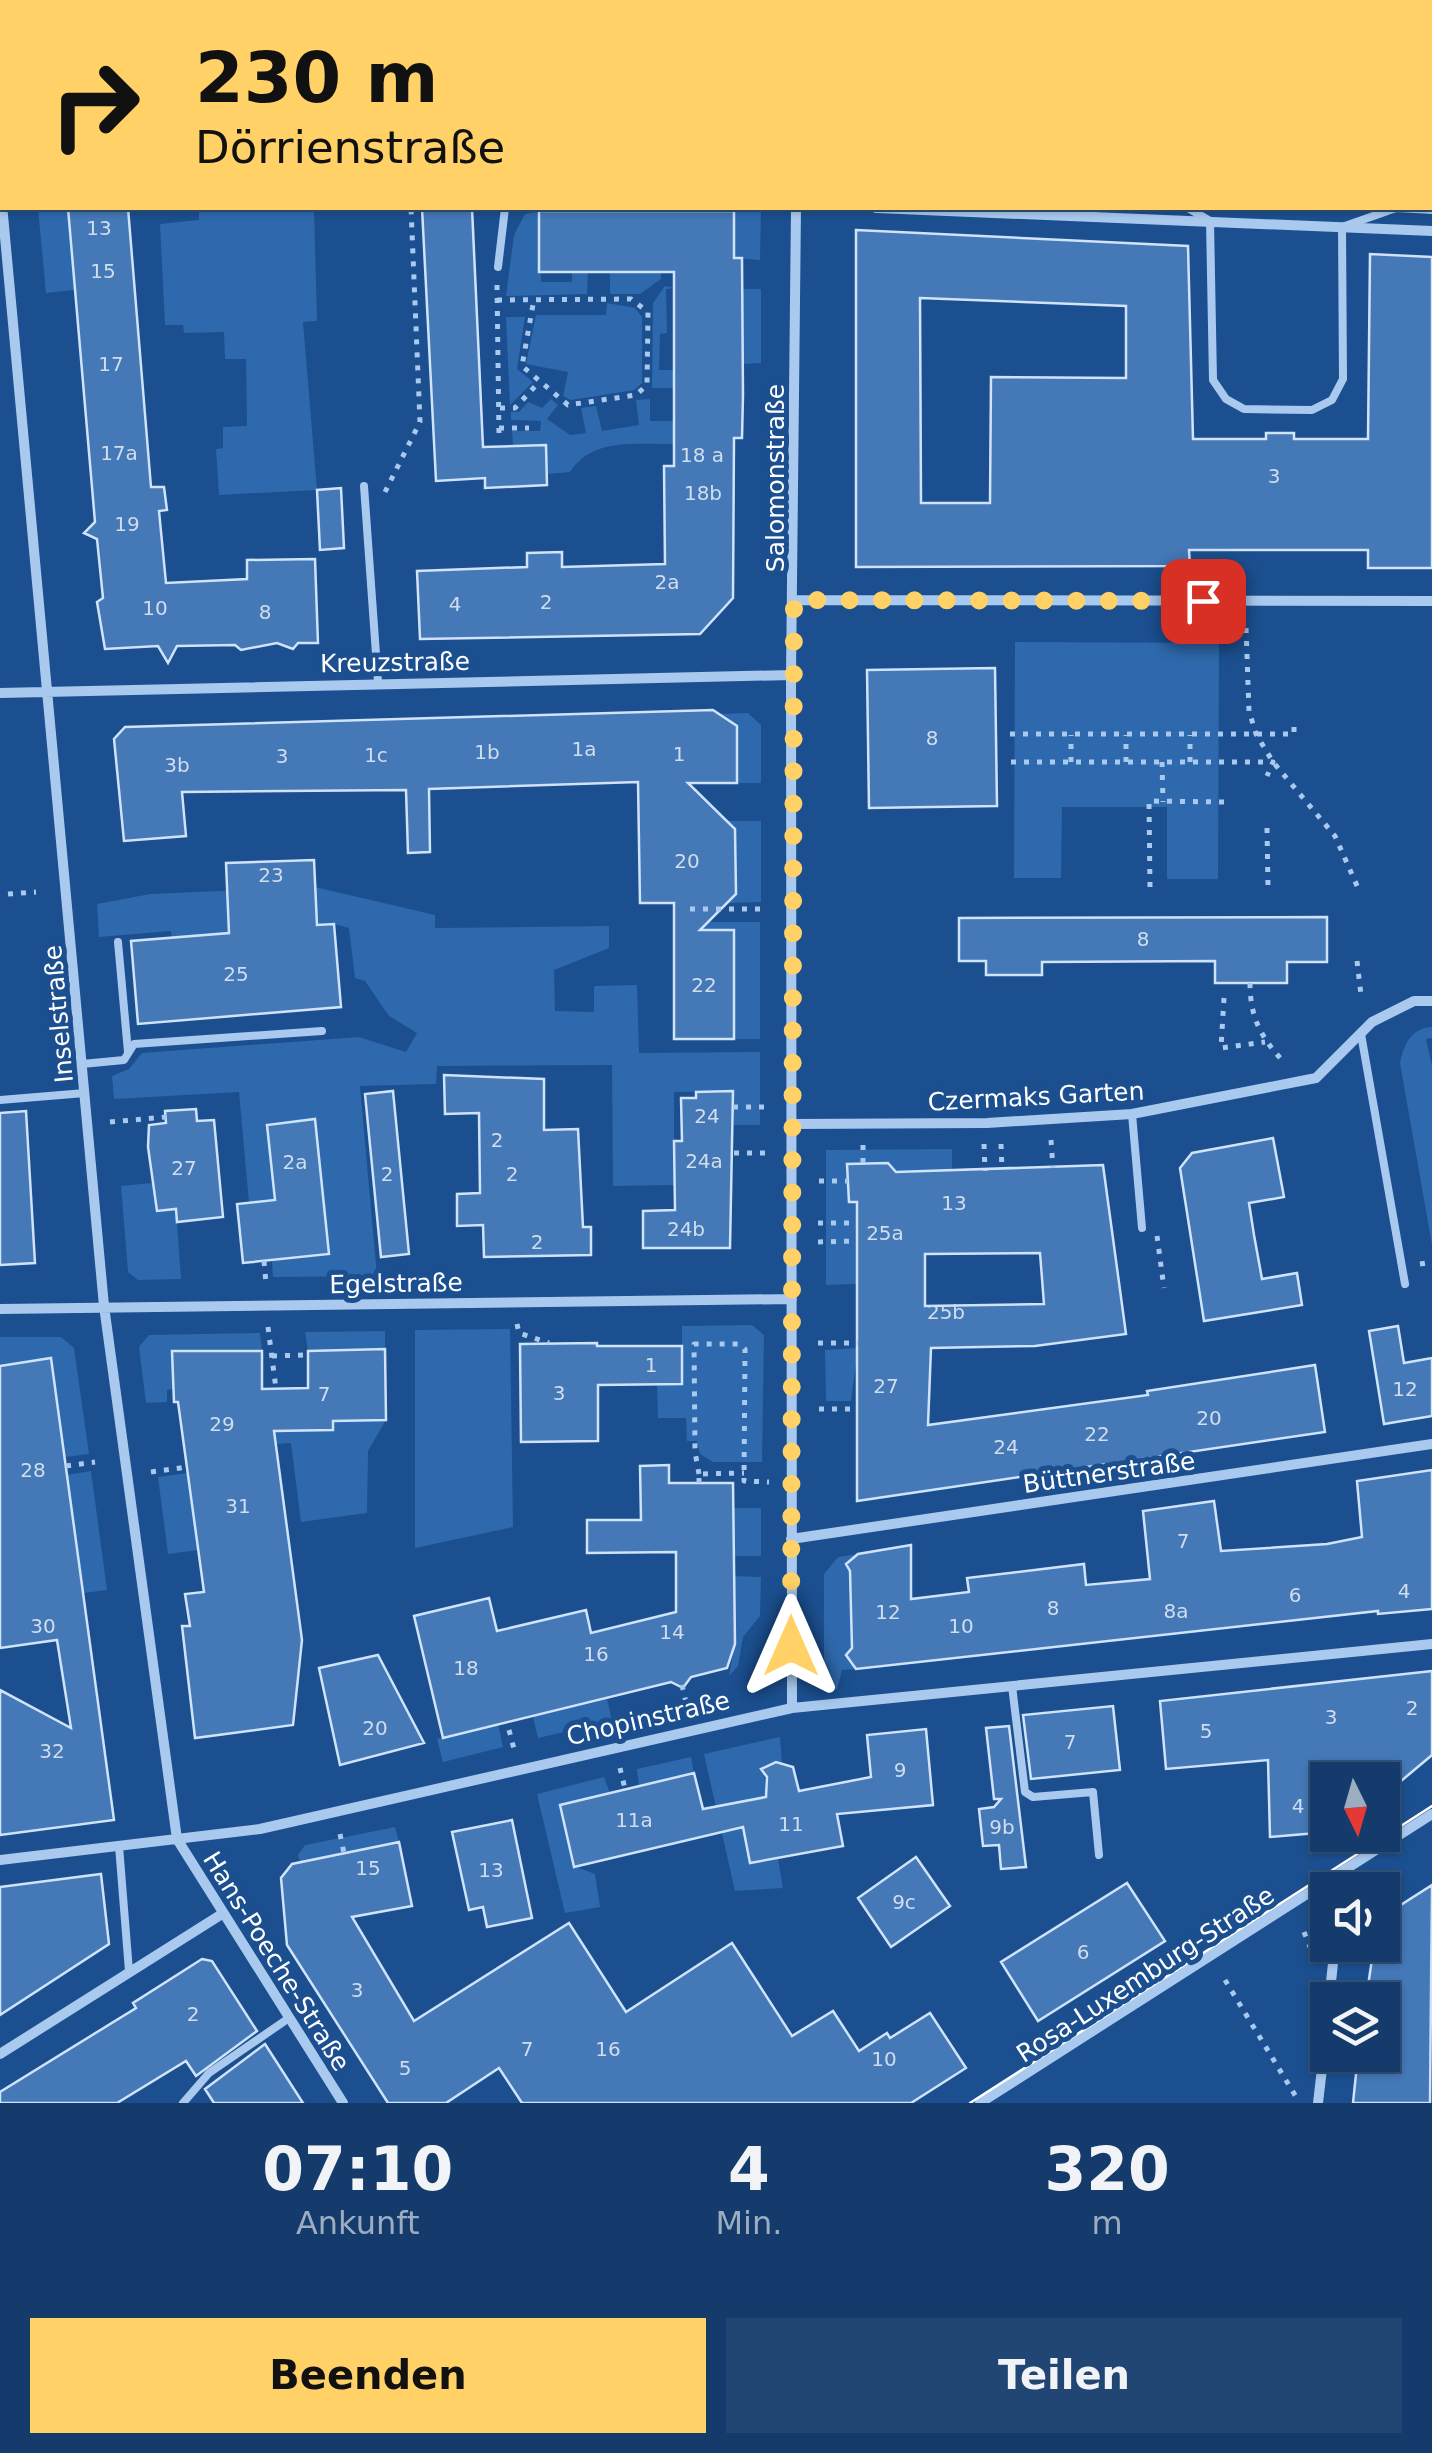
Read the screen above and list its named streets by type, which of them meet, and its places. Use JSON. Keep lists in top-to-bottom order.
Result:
{
  "streets": {
    "street": [
      "Salomonstraße",
      "Kreuzstraße",
      "Inselstraße",
      "Czermaks Garten",
      "Egelstraße",
      "Büttnerstraße",
      "Chopinstraße",
      "Hans-Poeche-Straße",
      "Rosa-Luxemburg-Straße"
    ]
  },
  "crossings": [
    ["Salomonstraße", "Kreuzstraße"],
    ["Salomonstraße", "Czermaks Garten"],
    ["Salomonstraße", "Egelstraße"],
    ["Salomonstraße", "Büttnerstraße"],
    ["Salomonstraße", "Chopinstraße"],
    ["Kreuzstraße", "Inselstraße"],
    ["Inselstraße", "Egelstraße"],
    ["Inselstraße", "Chopinstraße"],
    ["Inselstraße", "Hans-Poeche-Straße"],
    ["Chopinstraße", "Hans-Poeche-Straße"]
  ],
  "house_numbers": [
    "13",
    "15",
    "17",
    "17a",
    "18 a",
    "3",
    "18b",
    "19",
    "2a",
    "2",
    "4",
    "10",
    "8",
    "8",
    "1a",
    "1b",
    "1",
    "1c",
    "3",
    "3b",
    "20",
    "23",
    "8",
    "25",
    "22",
    "24",
    "2",
    "24a",
    "2a",
    "27",
    "2",
    "2",
    "13",
    "24b",
    "25a",
    "2",
    "25b",
    "1",
    "27",
    "12",
    "3",
    "7",
    "20",
    "29",
    "22",
    "24",
    "28",
    "31",
    "7",
    "4",
    "6",
    "8",
    "8a",
    "12",
    "30",
    "10",
    "14",
    "16",
    "18",
    "2",
    "3",
    "20",
    "5",
    "7",
    "32",
    "9",
    "4",
    "11a",
    "11",
    "9b",
    "15",
    "13",
    "9c",
    "6",
    "3",
    "2",
    "7",
    "16",
    "10",
    "5"
  ],
  "north": "bottom",
  "page": {
    "turn": ["230 m", "Dörrienstraße"],
    "eta": [
      "07:10",
      "Ankunft",
      "4",
      "Min.",
      "320",
      "m"
    ],
    "buttons": ["Beenden", "Teilen"]
  }
}
